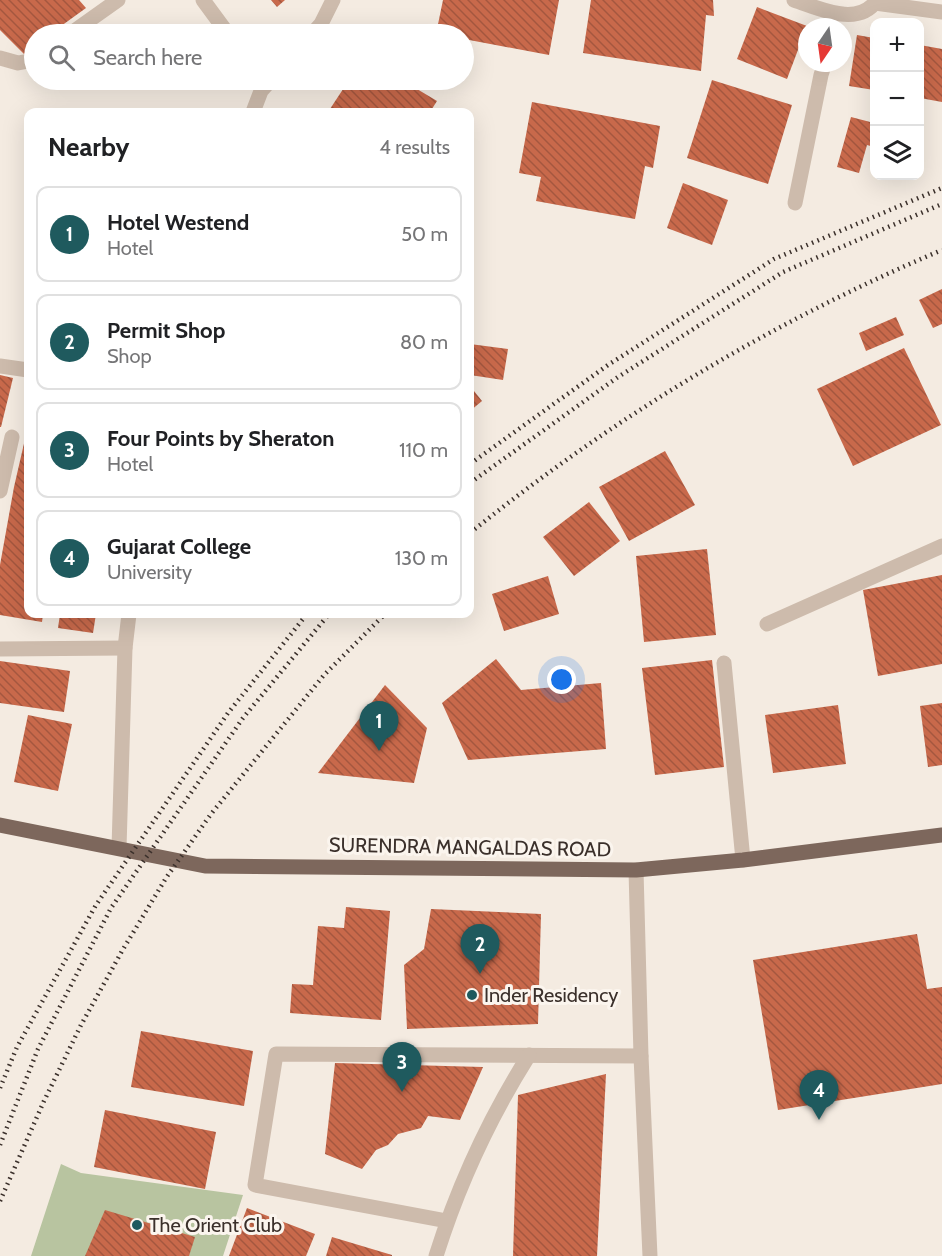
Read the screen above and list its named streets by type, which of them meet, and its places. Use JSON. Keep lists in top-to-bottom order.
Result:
{
  "streets": {
    "main road": ["SURENDRA MANGALDAS ROAD"]
  },
  "places": ["Inder Residency", "The Orient Club"],
  "north": "bottom",
  "page": {
    "map_buttons": ["+", "−"],
    "search": "Search here",
    "heading": ["Nearby", "4 results"],
    "list": [
      {
        "mark": "1",
        "name": "Hotel Westend",
        "note": "Hotel",
        "value": "50 m"
      },
      {
        "mark": "2",
        "name": "Permit Shop",
        "note": "Shop",
        "value": "80 m"
      },
      {
        "mark": "3",
        "name": "Four Points by Sheraton",
        "note": "Hotel",
        "value": "110 m"
      },
      {
        "mark": "4",
        "name": "Gujarat College",
        "note": "University",
        "value": "130 m"
      }
    ],
    "pins": [
      "1",
      "2",
      "3",
      "4"
    ]
  }
}
